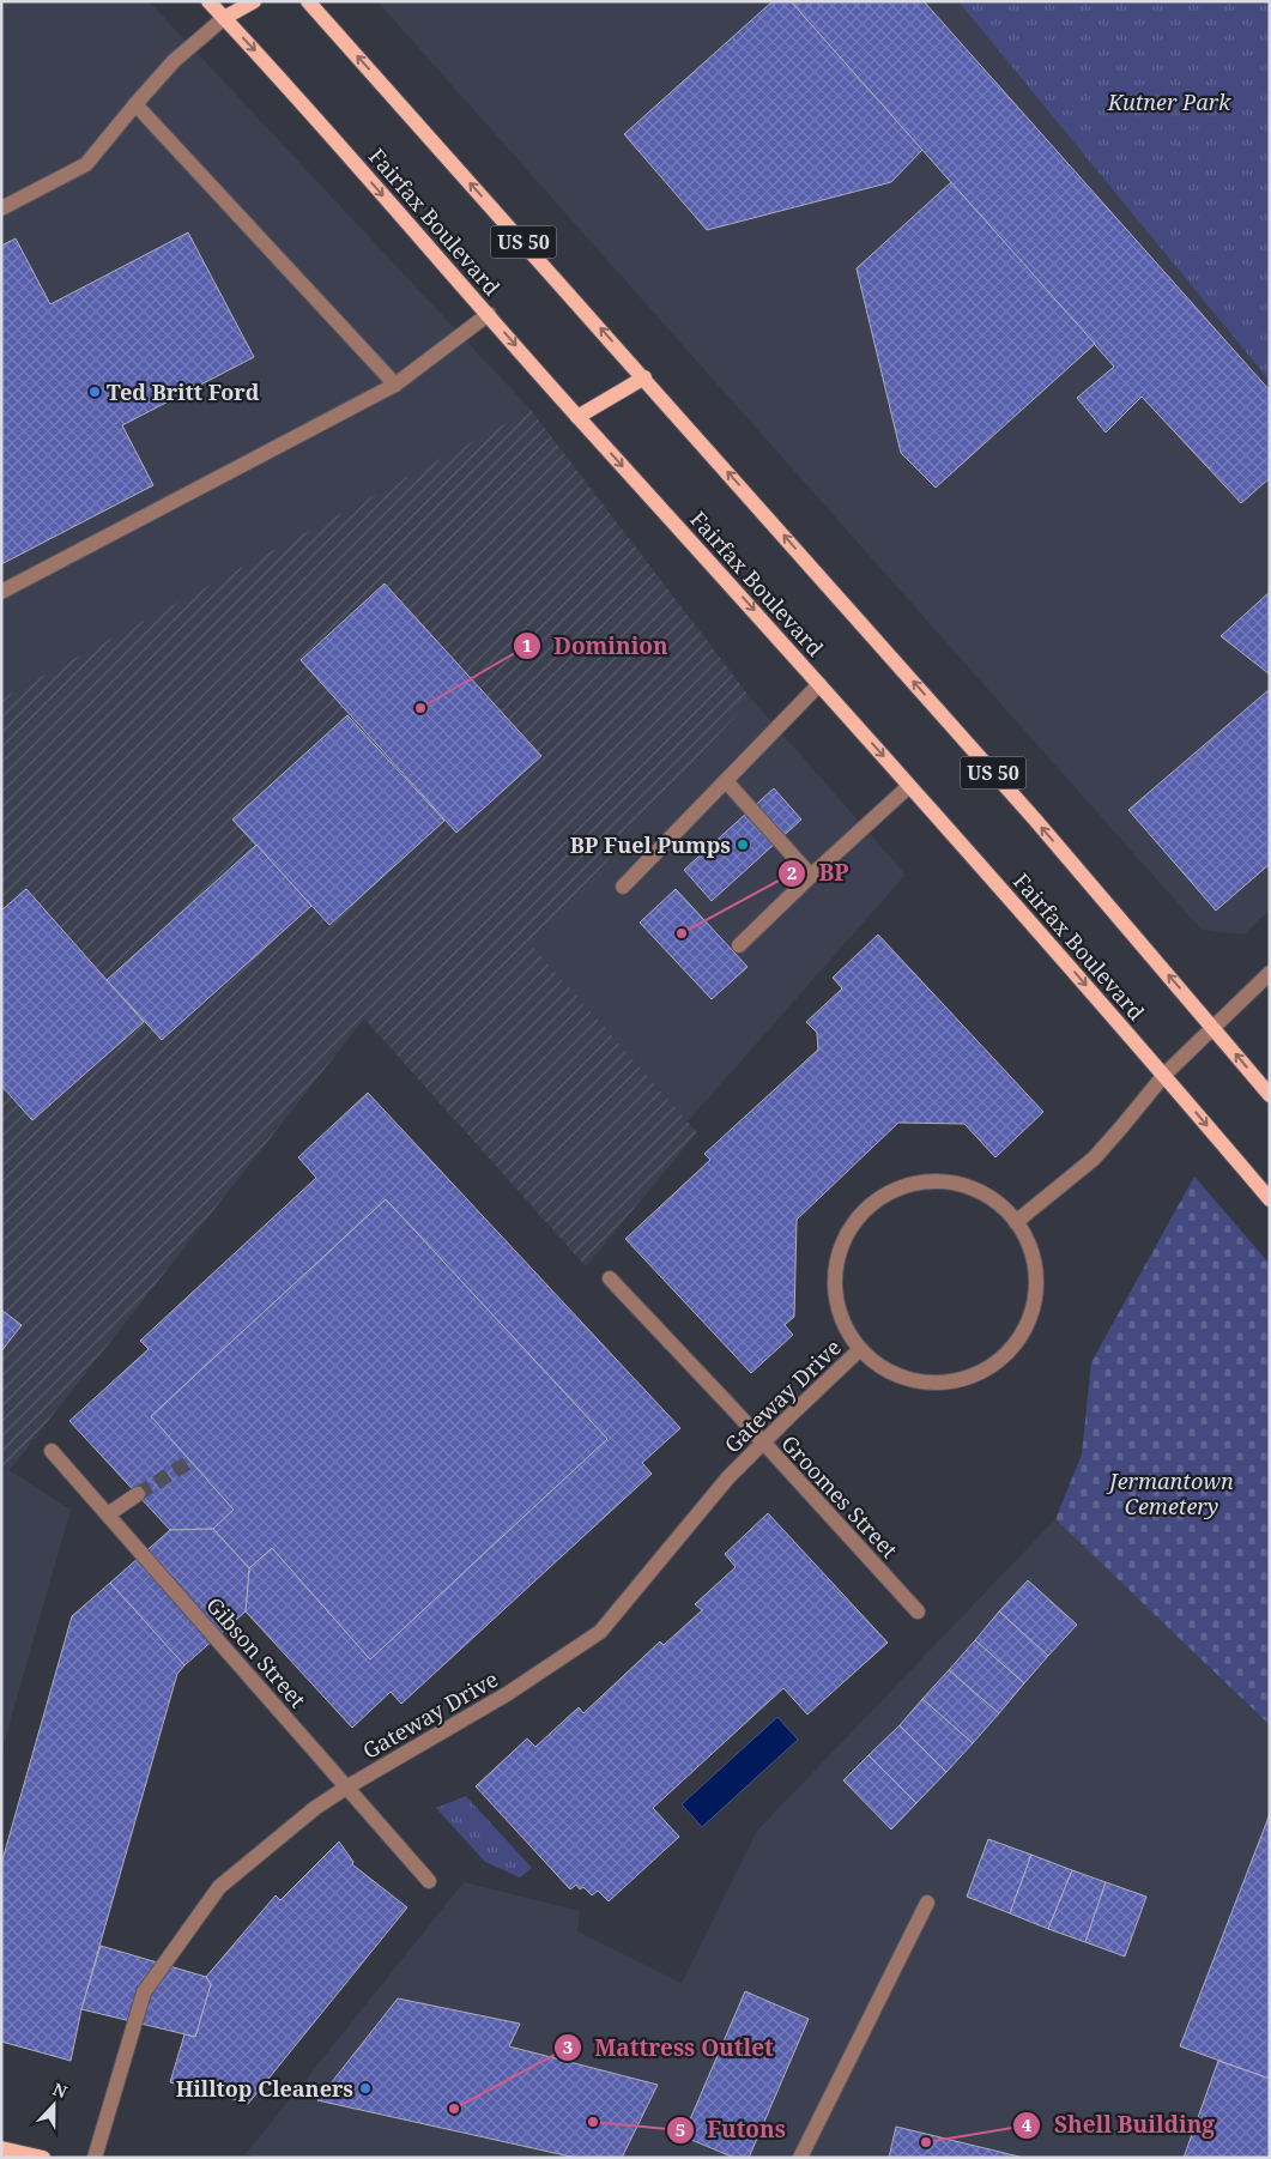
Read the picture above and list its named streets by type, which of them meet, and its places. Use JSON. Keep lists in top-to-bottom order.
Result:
{
  "streets": {
    "main road": ["Fairfax Boulevard", "US 50"],
    "street": ["Gateway Drive", "Groomes Street", "Gibson Street"]
  },
  "crossings": [
    ["Gateway Drive", "Groomes Street"],
    ["Gateway Drive", "Gibson Street"]
  ],
  "parks": ["Kutner Park", "Jermantown Cemetery"],
  "places": [
    "Ted Britt Ford",
    "Dominion",
    "BP Fuel Pumps",
    "BP",
    "Hilltop Cleaners",
    "Mattress Outlet",
    "Futons",
    "Shell Building"
  ],
  "north": "top"
}
